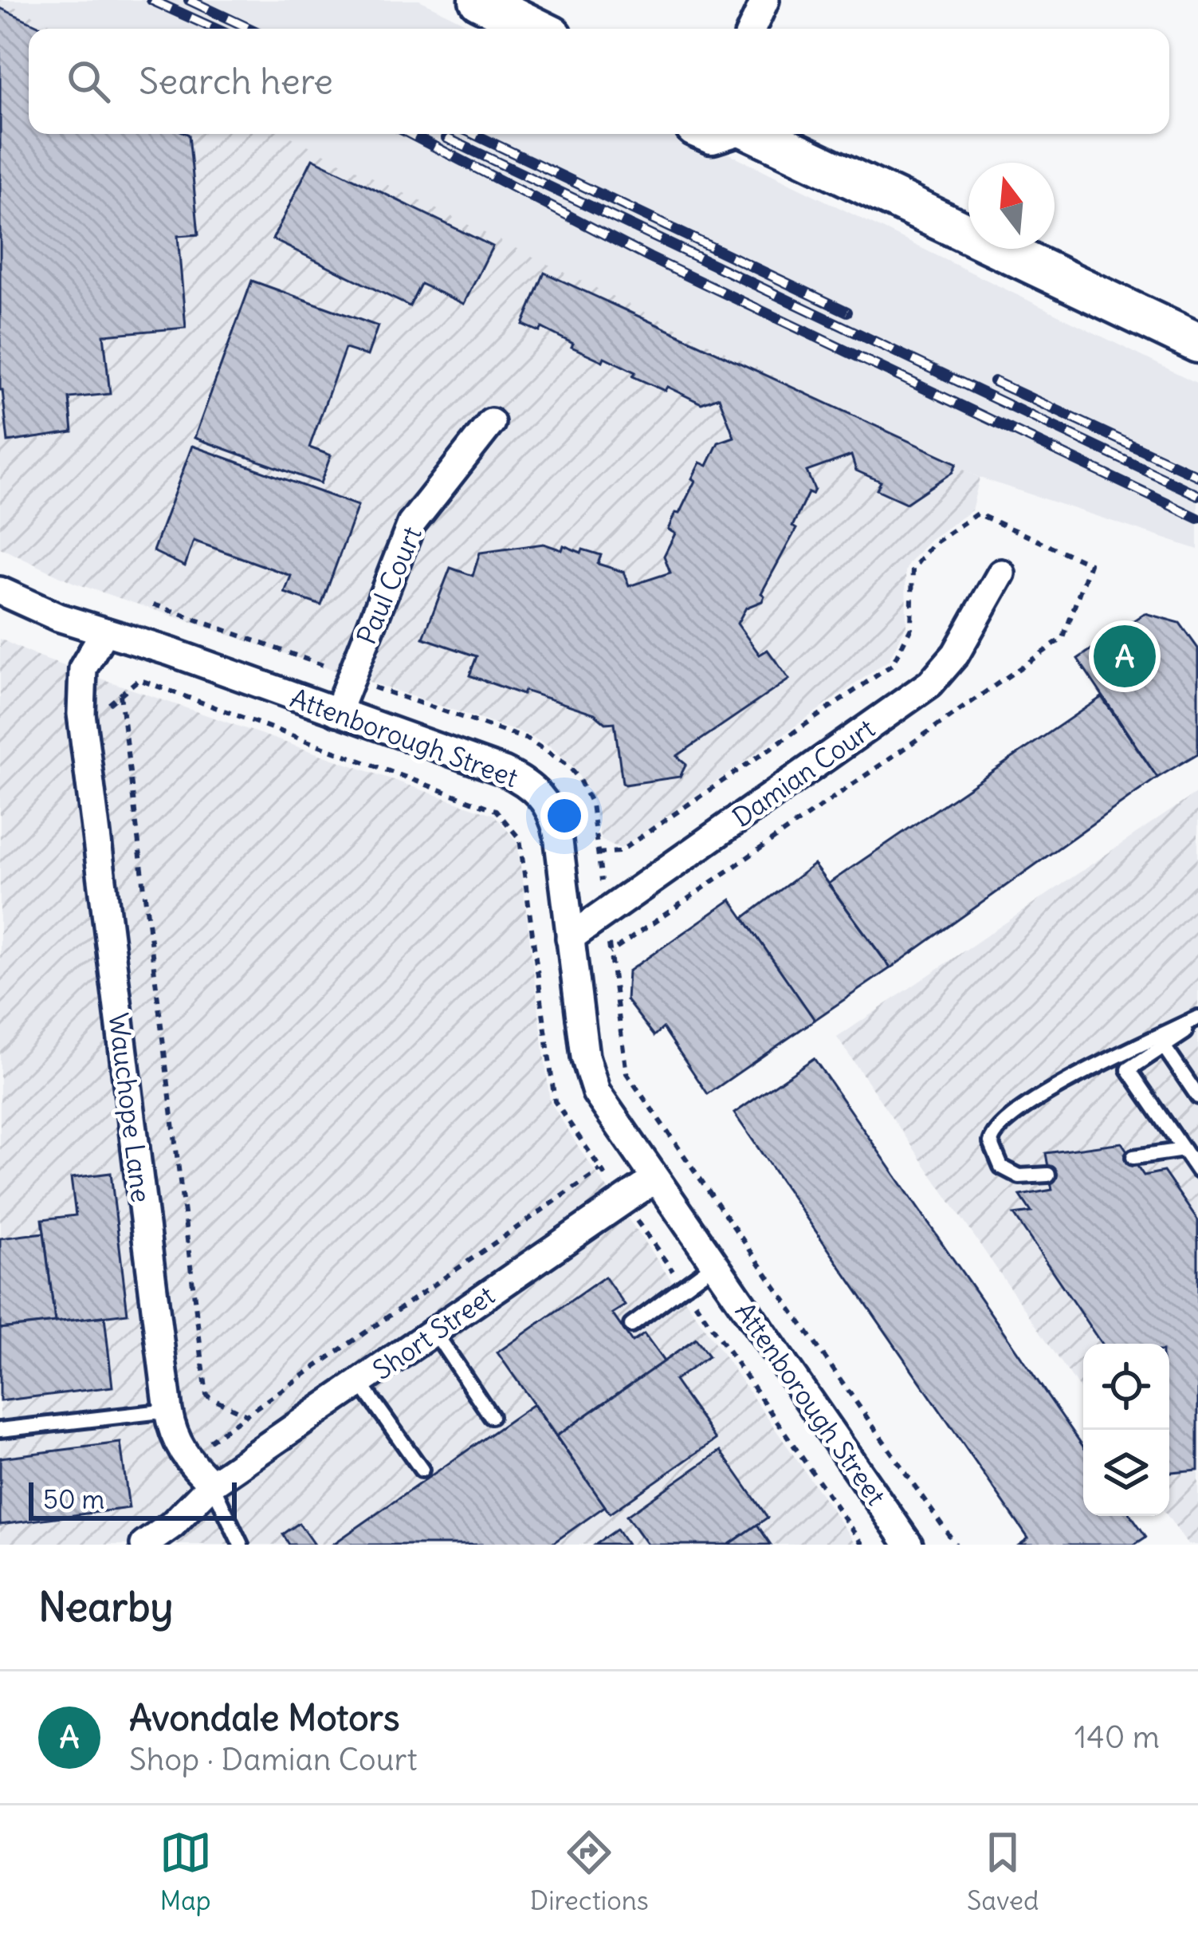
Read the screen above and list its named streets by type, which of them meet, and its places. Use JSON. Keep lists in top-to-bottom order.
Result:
{
  "streets": {
    "street": [
      "Paul Court",
      "Attenborough Street",
      "Damian Court",
      "Wauchope Lane",
      "Short Street"
    ]
  },
  "crossings": [
    ["Paul Court", "Attenborough Street"],
    ["Attenborough Street", "Damian Court"],
    ["Attenborough Street", "Wauchope Lane"],
    ["Attenborough Street", "Short Street"],
    ["Wauchope Lane", "Short Street"]
  ],
  "scale_bar": "50 m",
  "north": "top",
  "page": {
    "search": "Search here",
    "pins": "A",
    "scale": "50 m",
    "heading": "Nearby",
    "list": [
      {
        "mark": "A",
        "name": "Avondale Motors",
        "note": "Shop · Damian Court",
        "value": "140 m"
      }
    ],
    "nav": ["Map", "Directions", "Saved"]
  }
}
